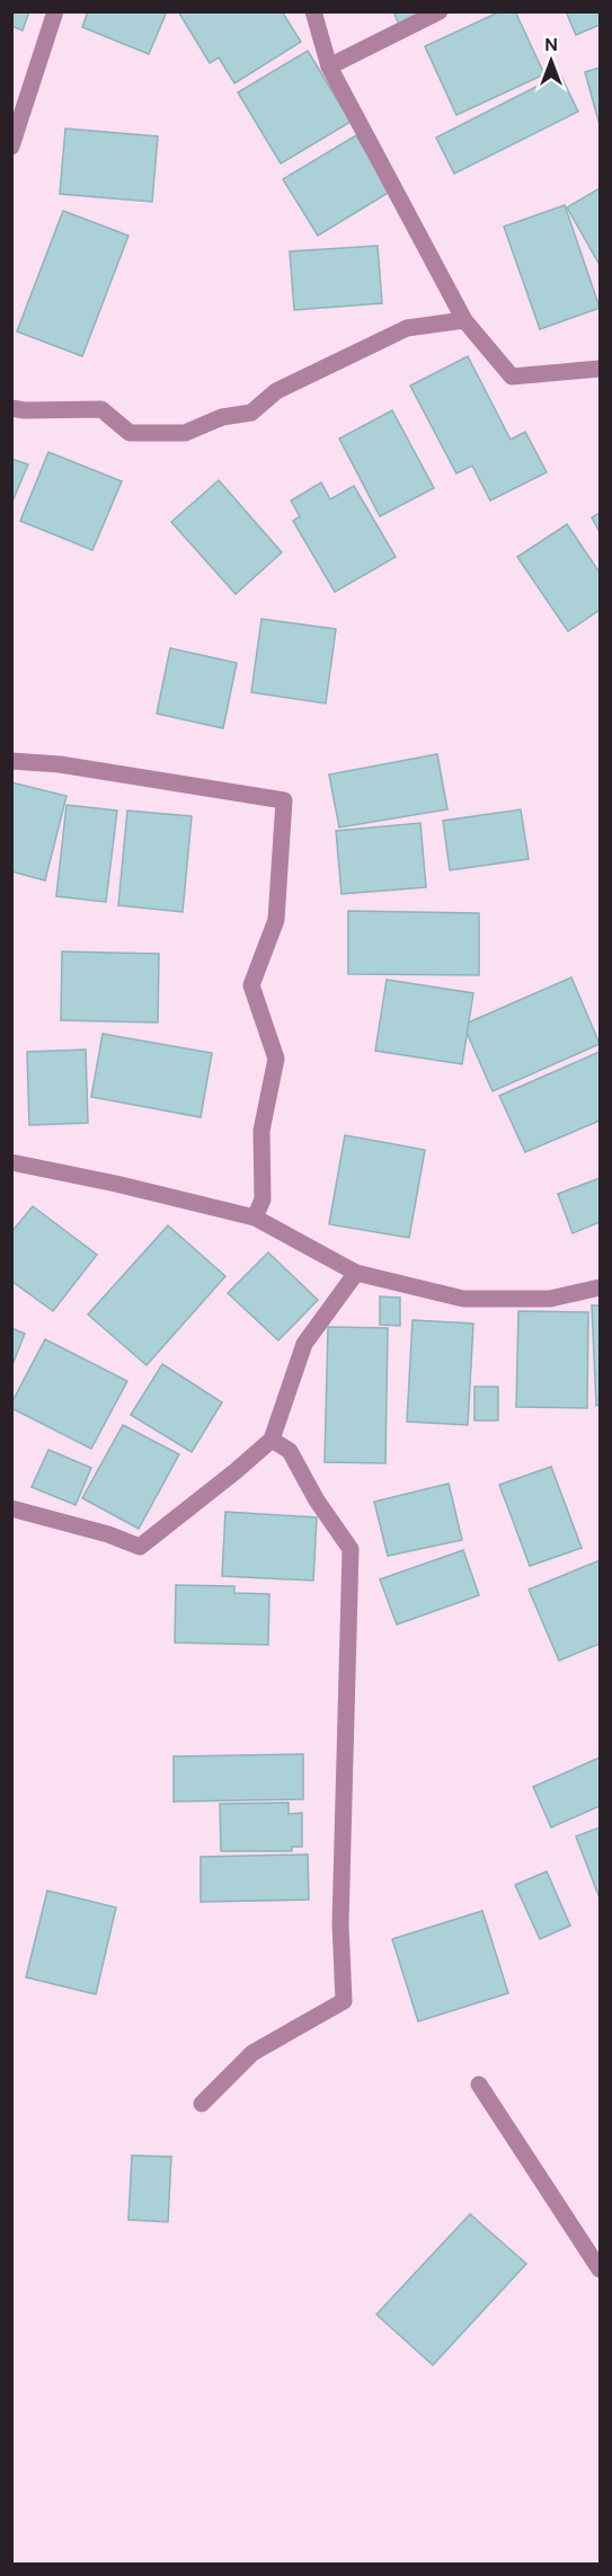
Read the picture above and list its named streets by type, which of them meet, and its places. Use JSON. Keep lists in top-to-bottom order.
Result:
{
  "north": "top"
}
